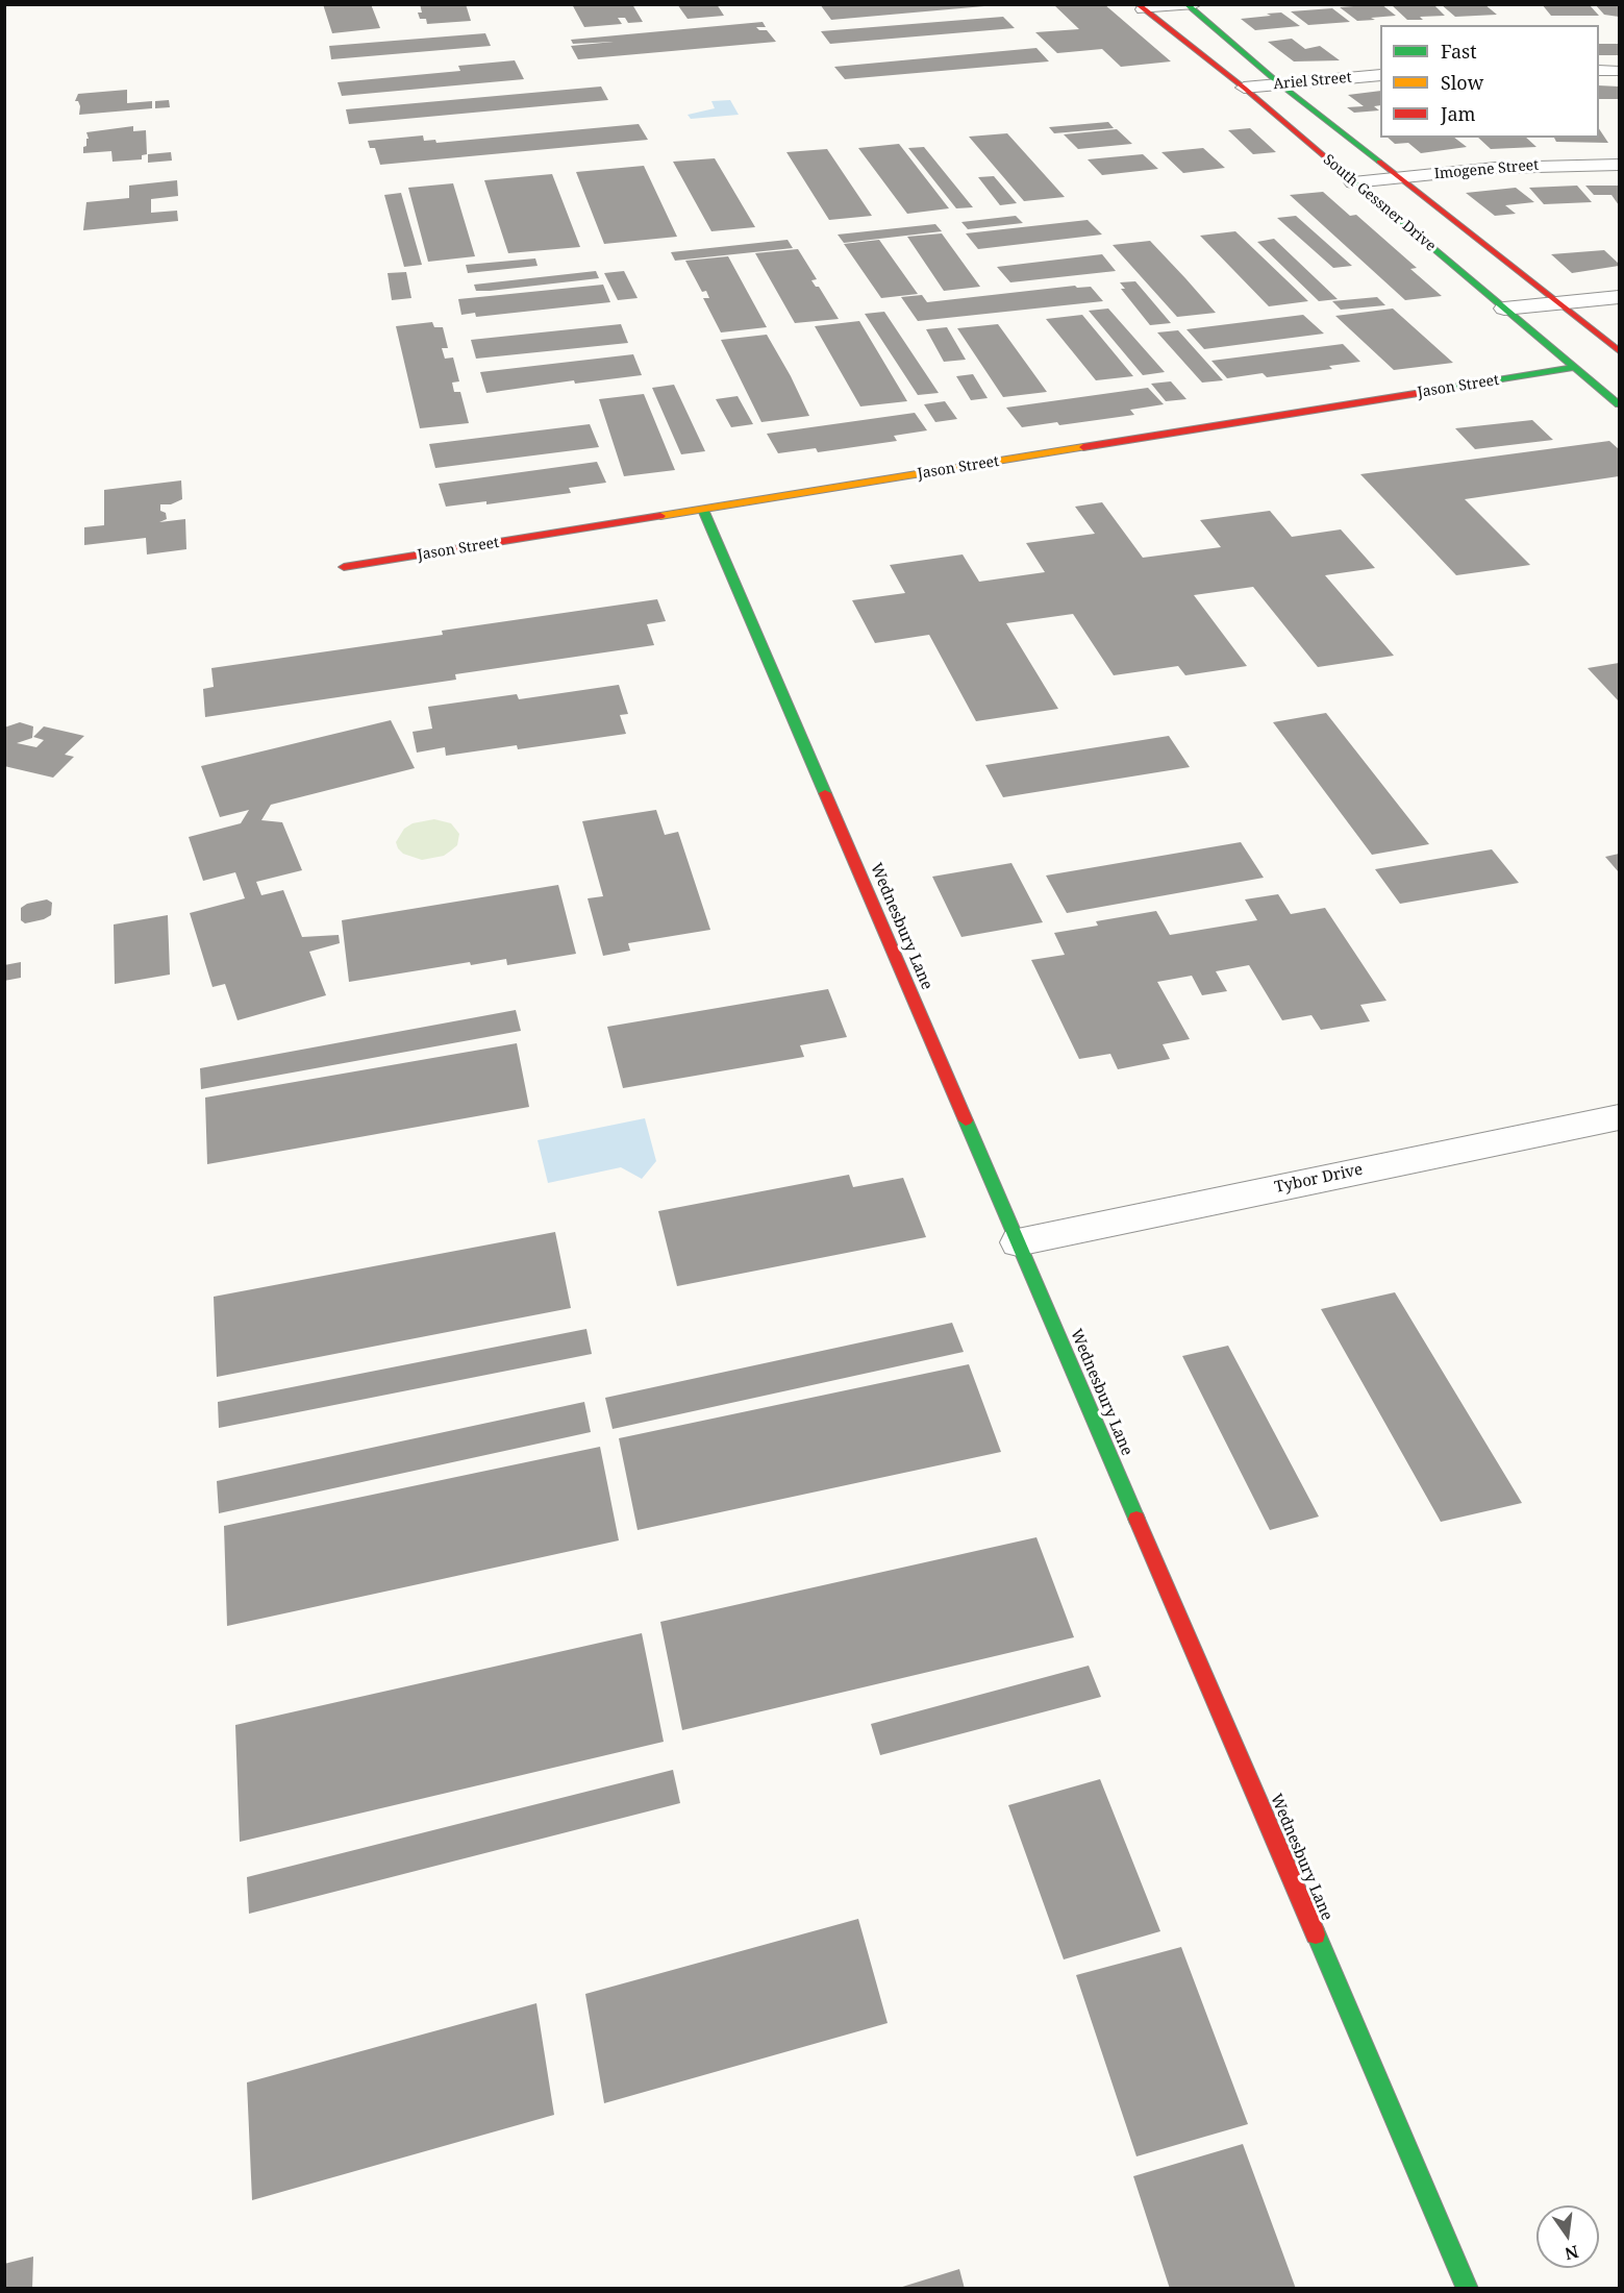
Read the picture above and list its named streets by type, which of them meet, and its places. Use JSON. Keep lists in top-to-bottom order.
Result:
{
  "streets": {
    "street": [
      "Ariel Street",
      "Imogene Street",
      "South Gessner Drive",
      "Jason Street",
      "Wednesbury Lane",
      "Tybor Drive"
    ]
  },
  "crossings": [
    ["Ariel Street", "South Gessner Drive"],
    ["Imogene Street", "South Gessner Drive"],
    ["South Gessner Drive", "Jason Street"],
    ["Jason Street", "Wednesbury Lane"],
    ["Wednesbury Lane", "Tybor Drive"]
  ],
  "legend": ["Fast", "Slow", "Jam"],
  "north": "bottom"
}
